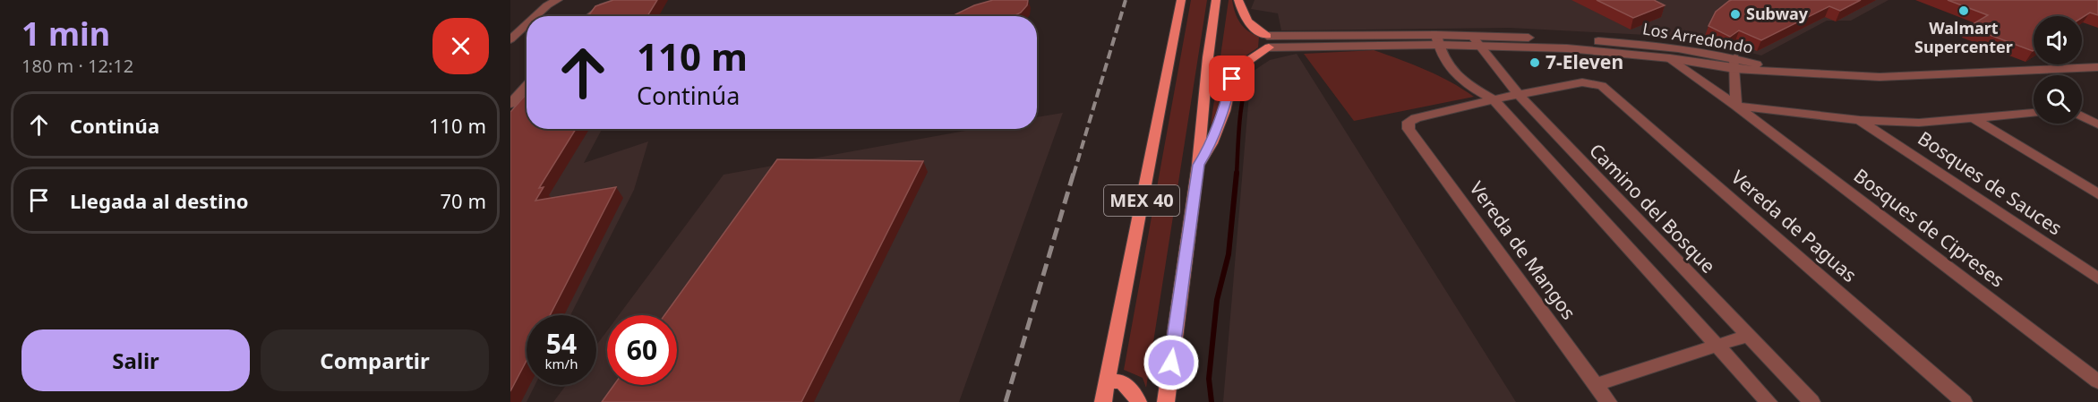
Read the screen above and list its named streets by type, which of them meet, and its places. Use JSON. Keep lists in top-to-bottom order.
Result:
{
  "streets": {
    "main road": ["MEX 40"],
    "street": [
      "Los Arredondo",
      "Bosques de Sauces",
      "Camino del Bosque",
      "Vereda de Paguas",
      "Bosques de Cipreses",
      "Vereda de Mangos"
    ]
  },
  "crossings": [
    ["Los Arredondo", "Camino del Bosque"],
    ["Los Arredondo", "Bosques de Cipreses"],
    ["Camino del Bosque", "Vereda de Paguas"]
  ],
  "places": ["Walmart Supercenter", "Subway", "7-Eleven"],
  "page": {
    "heading": ["1 min", "180 m · 12:12"],
    "turn": ["110 m", "Continúa"],
    "list": [
      {
        "name": "Continúa",
        "value": "110 m"
      },
      {
        "name": "Llegada al destino",
        "value": "70 m"
      }
    ],
    "speed": "54 km/h",
    "limit": "60",
    "buttons": ["Salir", "Compartir"]
  }
}
